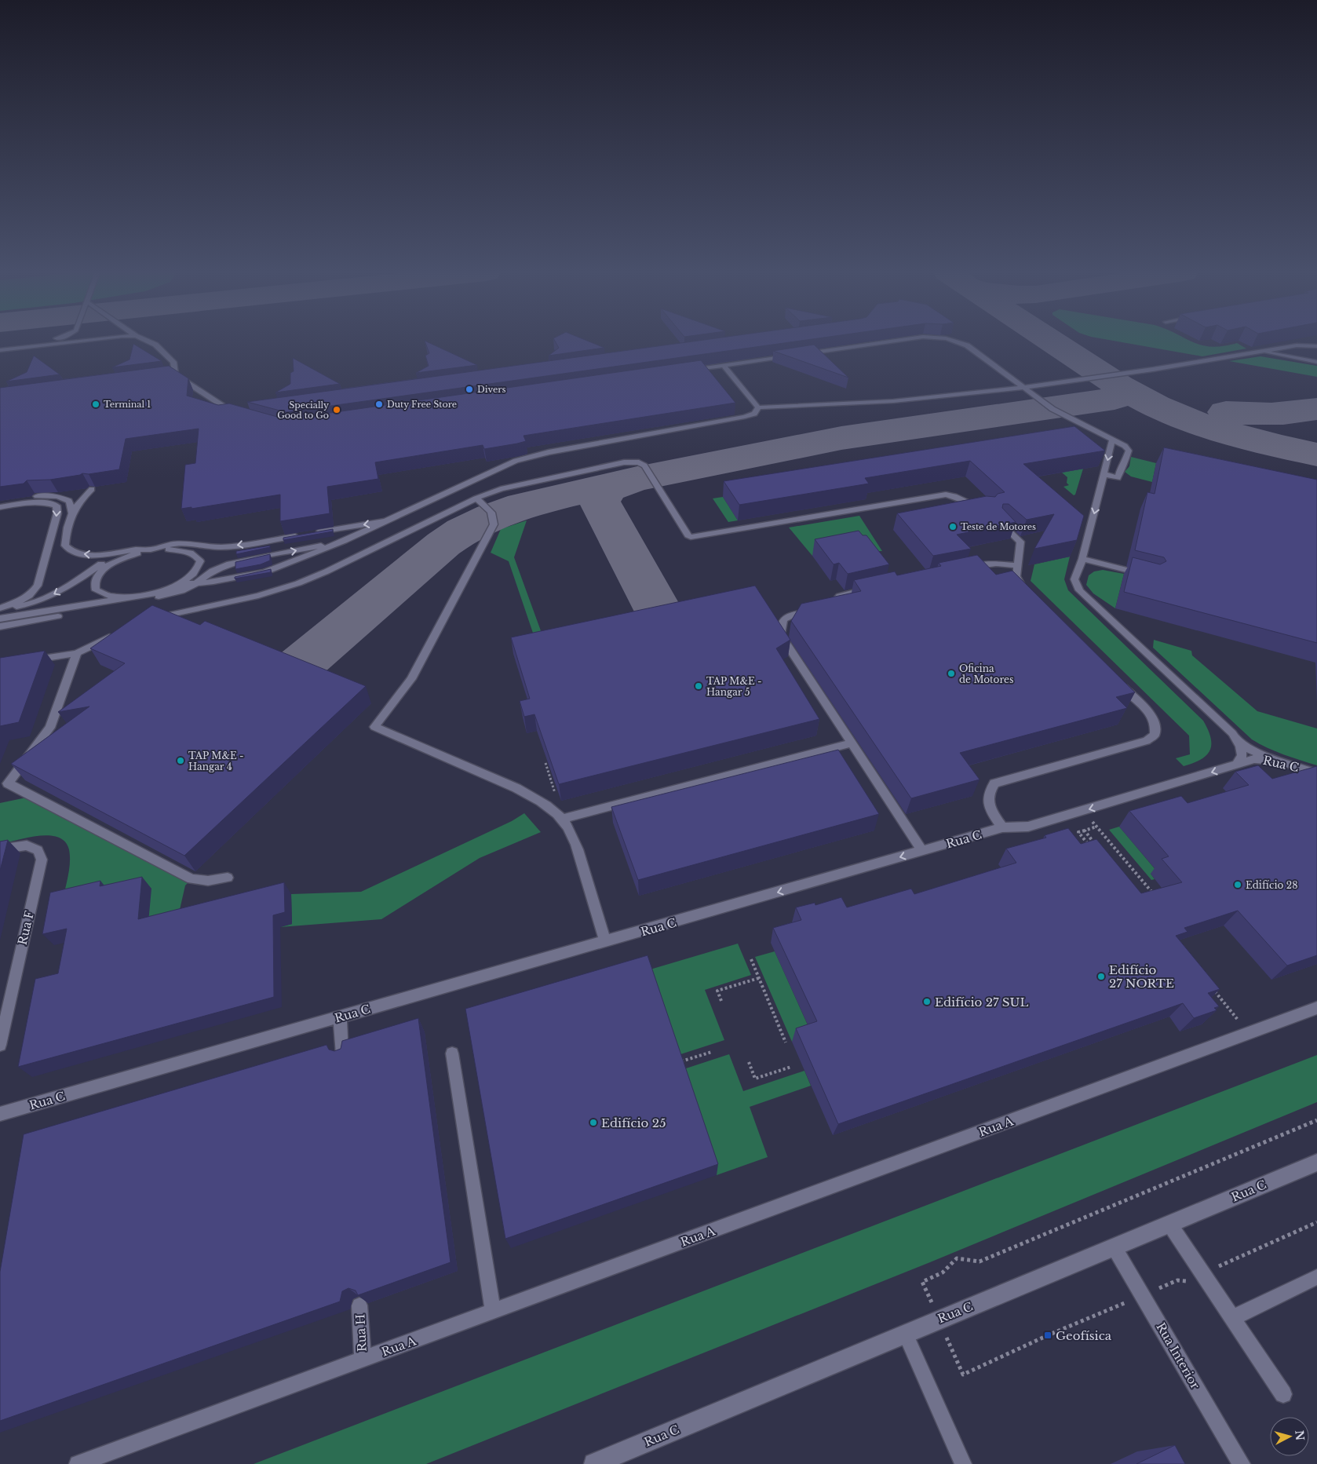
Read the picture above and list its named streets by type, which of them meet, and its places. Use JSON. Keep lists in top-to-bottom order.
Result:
{
  "streets": {
    "street": ["Rua C"],
    "lane": [
      "Rua F",
      "Rua A",
      "Rua H",
      "Rua Interior"
    ]
  },
  "crossings": [
    ["Rua C", "Rua Interior"],
    ["Rua A", "Rua H"]
  ],
  "places": {
    "other": [
      "Divers",
      "Terminal 1",
      "Duty Free Store",
      "Specially Good to Go",
      "Teste de Motores",
      "Oficina de Motores",
      "TAP M&E - Hangar 5",
      "TAP M&E - Hangar 4",
      "Edifício 28",
      "Edifício 27 NORTE",
      "Edifício 27 SUL",
      "Edifício 25"
    ],
    "transit": ["Geofísica"]
  },
  "north": "right"
}
